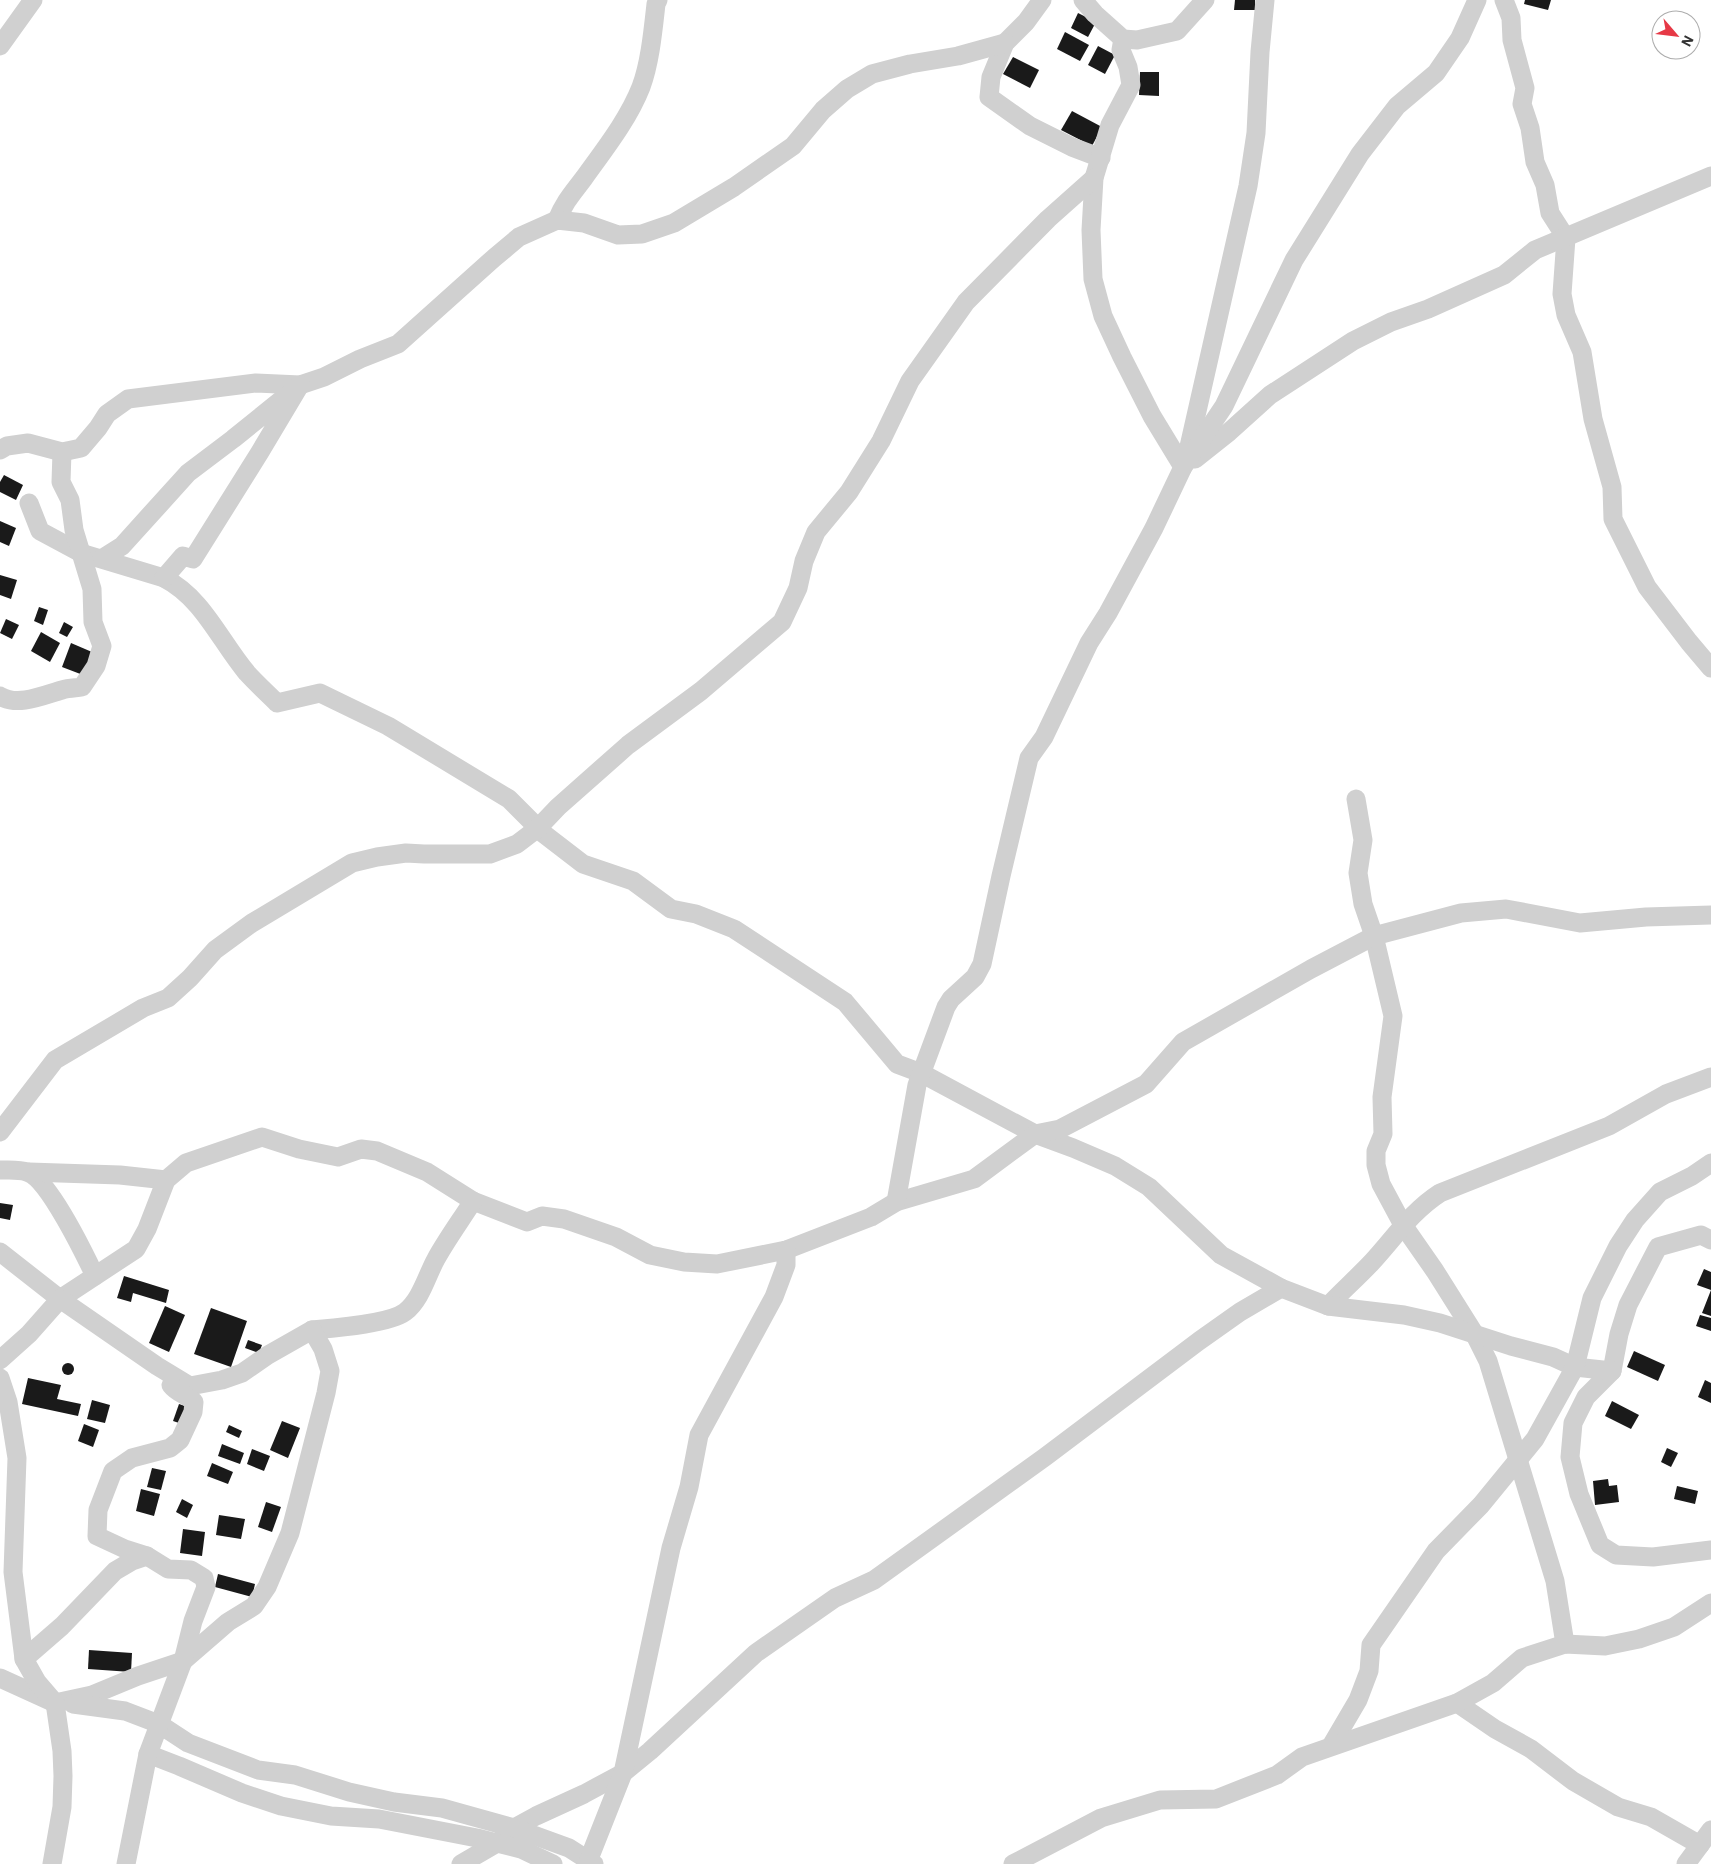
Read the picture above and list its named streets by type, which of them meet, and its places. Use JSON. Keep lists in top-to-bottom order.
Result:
{
  "north": "bottom right"
}
